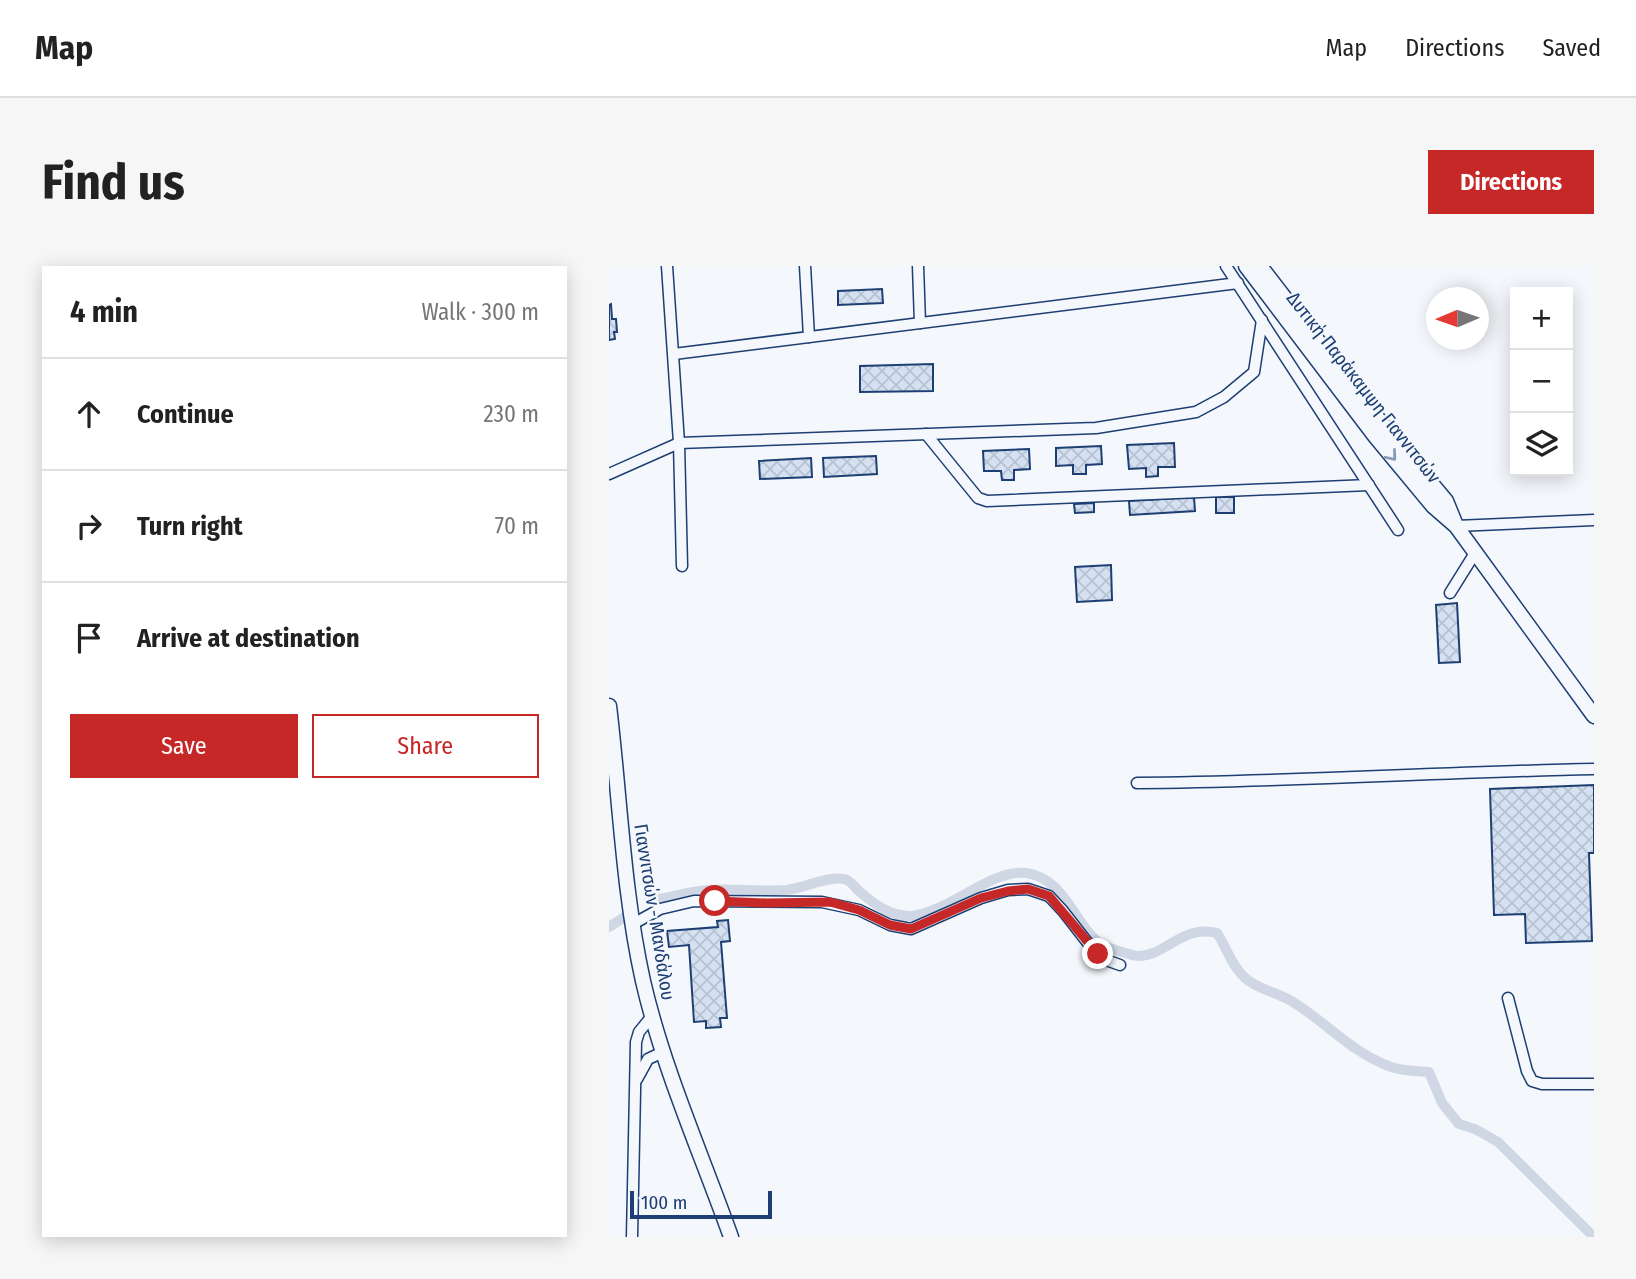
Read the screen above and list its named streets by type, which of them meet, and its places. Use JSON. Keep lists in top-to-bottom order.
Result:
{
  "streets": {
    "main road": ["Δυτική Παράκαμψη Γιαννιτσών", "Γιαννιτσών - Μανδάλου"]
  },
  "scale_bar": "100 m",
  "north": "left",
  "page": {
    "header": "Map",
    "nav": ["Map", "Directions", "Saved"],
    "buttons": [
      "Directions",
      ["Save", "Share"]
    ],
    "title": "Find us",
    "heading": ["4 min", "Walk · 300 m"],
    "map_buttons": ["+", "−"],
    "list": [
      ["Continue", "230 m"],
      ["Turn right", "70 m"],
      "Arrive at destination"
    ],
    "scale": "100 m"
  }
}
